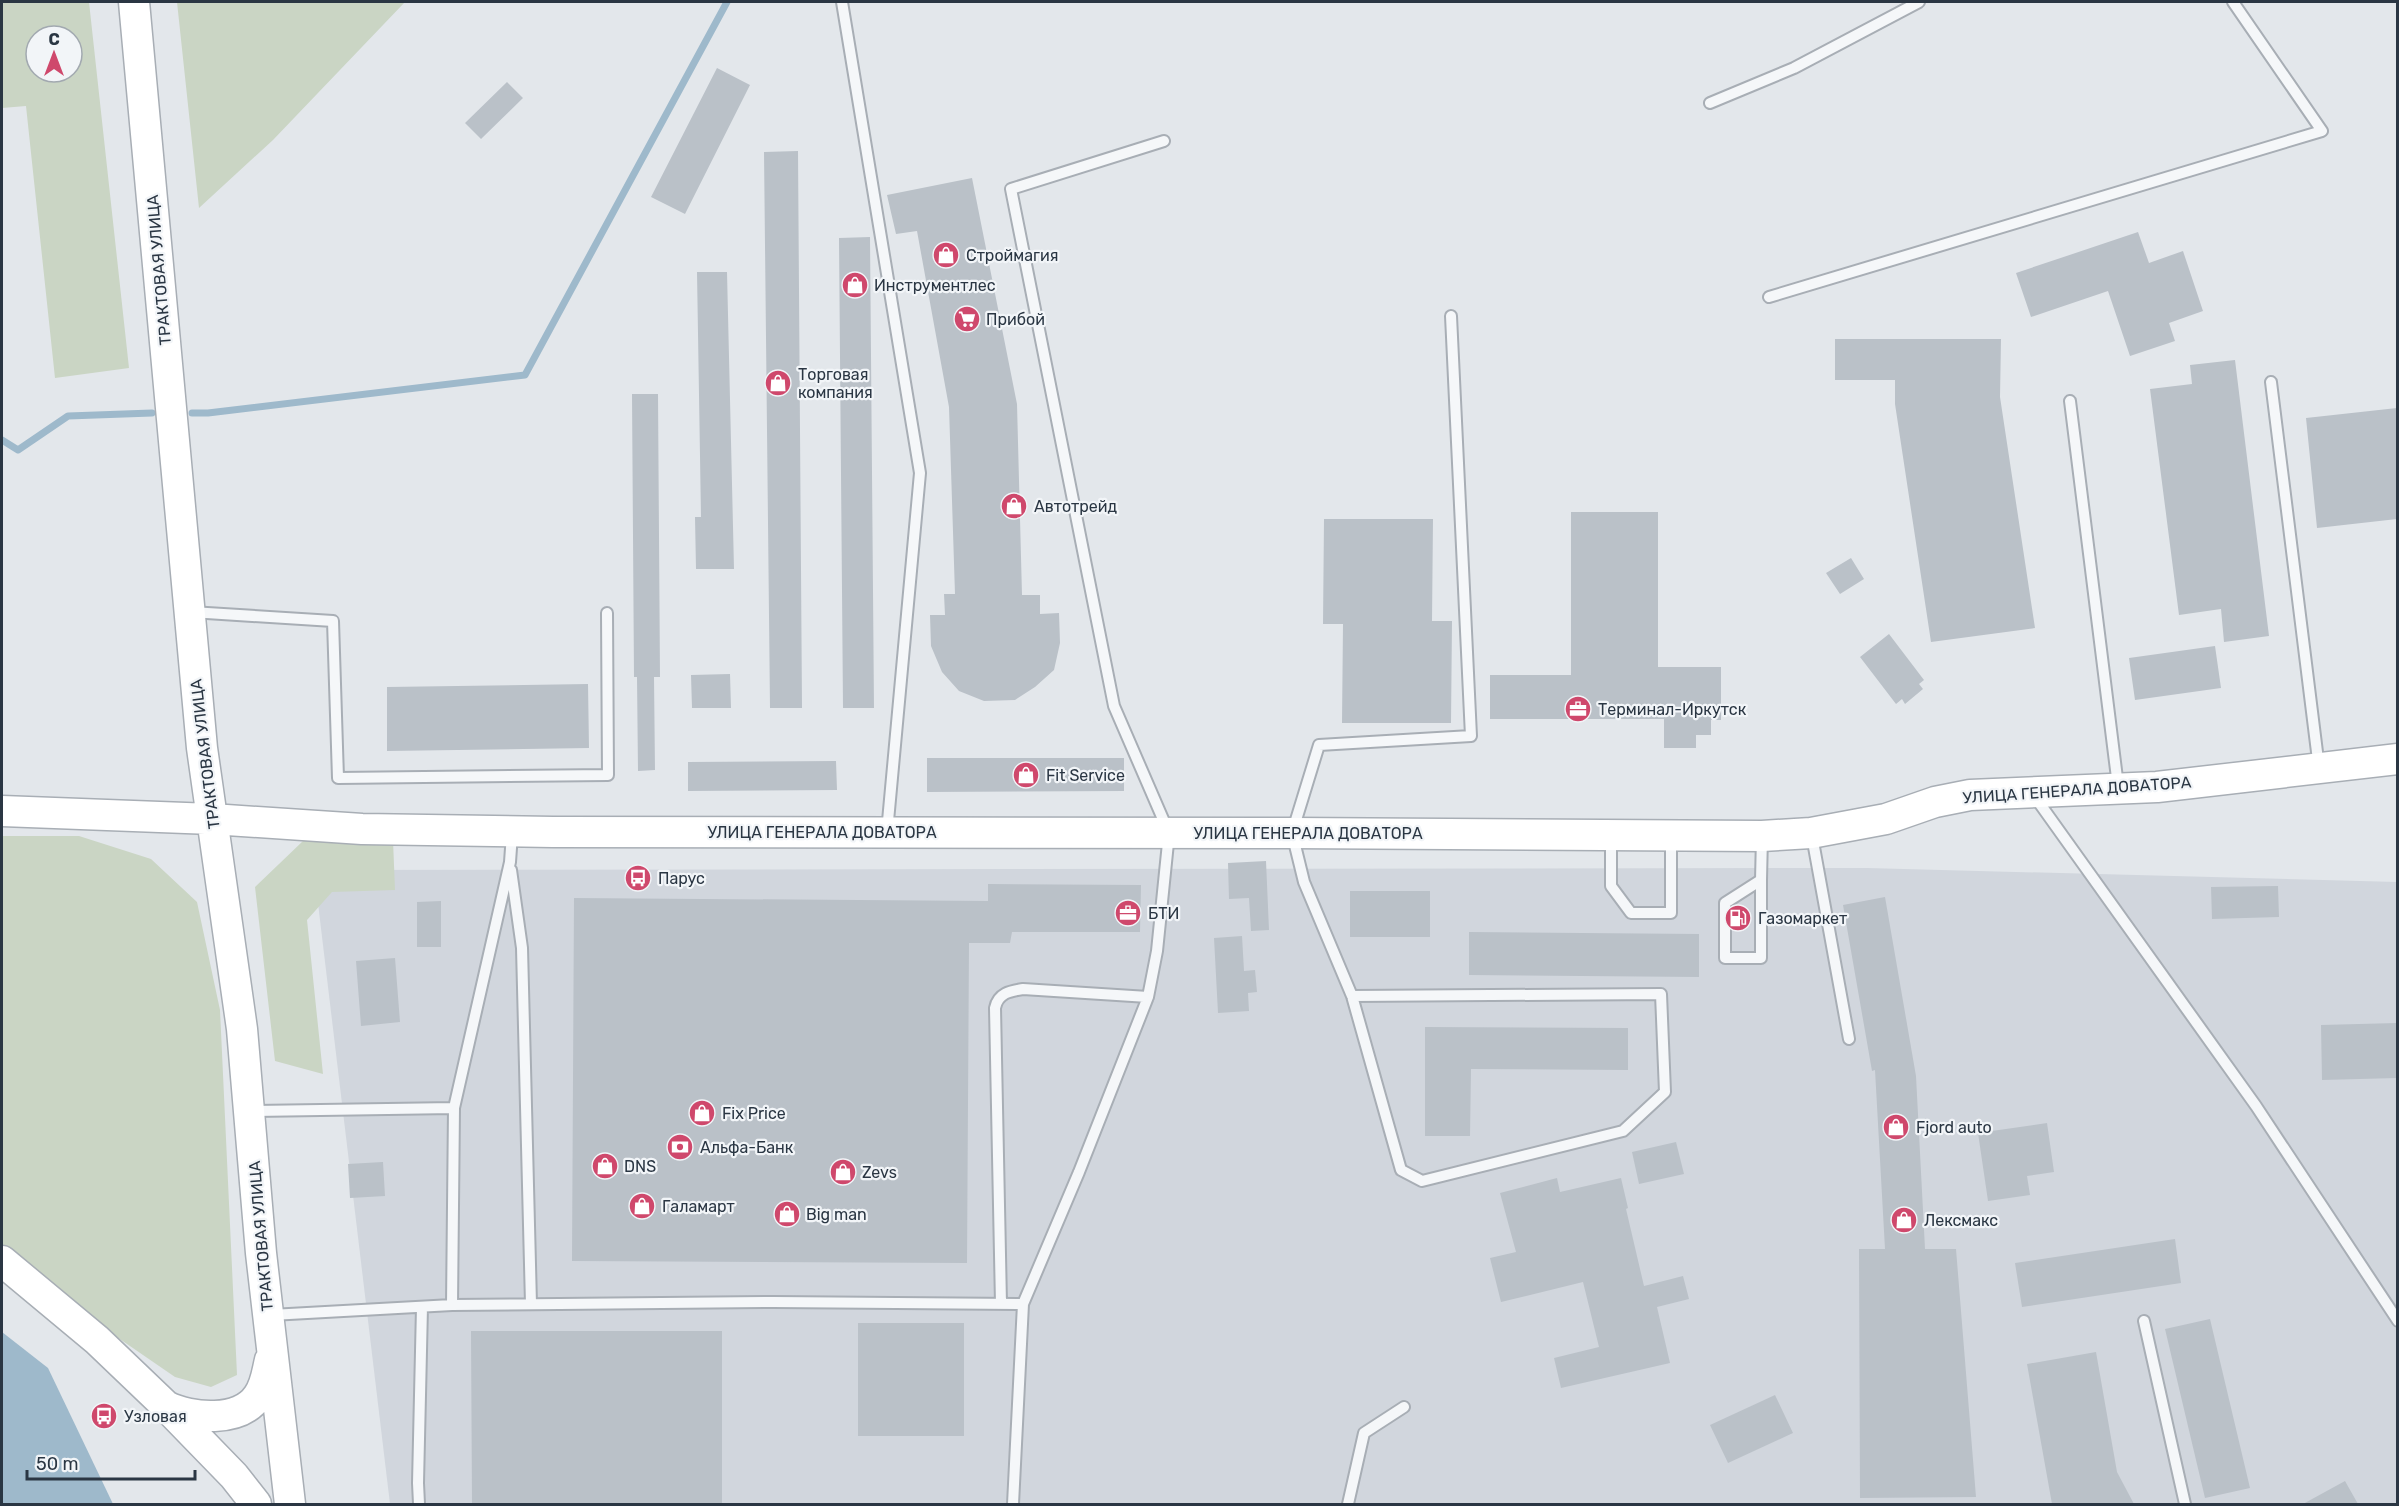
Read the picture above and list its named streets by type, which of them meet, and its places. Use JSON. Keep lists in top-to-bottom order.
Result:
{
  "streets": {
    "main road": ["ТРАКТОВАЯ УЛИЦА", "УЛИЦА ГЕНЕРАЛА ДОВАТОРА"]
  },
  "crossings": [
    ["ТРАКТОВАЯ УЛИЦА", "УЛИЦА ГЕНЕРАЛА ДОВАТОРА"]
  ],
  "places": {
    "shop": [
      "Строймагия",
      "Инструментлес",
      "Торговая компания",
      "Автотрейд",
      "Fit Service",
      "Fix Price",
      "Fjord auto",
      "DNS",
      "Zevs",
      "Галамарт",
      "Big man",
      "Лексмакс"
    ],
    "supermarket": ["Прибой"],
    "office": ["Терминал-Иркутск", "БТИ"],
    "bus stop": ["Парус", "Узловая"],
    "fuel station": ["Газомаркет"],
    "bank": ["Альфа-Банк"]
  },
  "scale_bar": "50 m",
  "north": "top"
}
